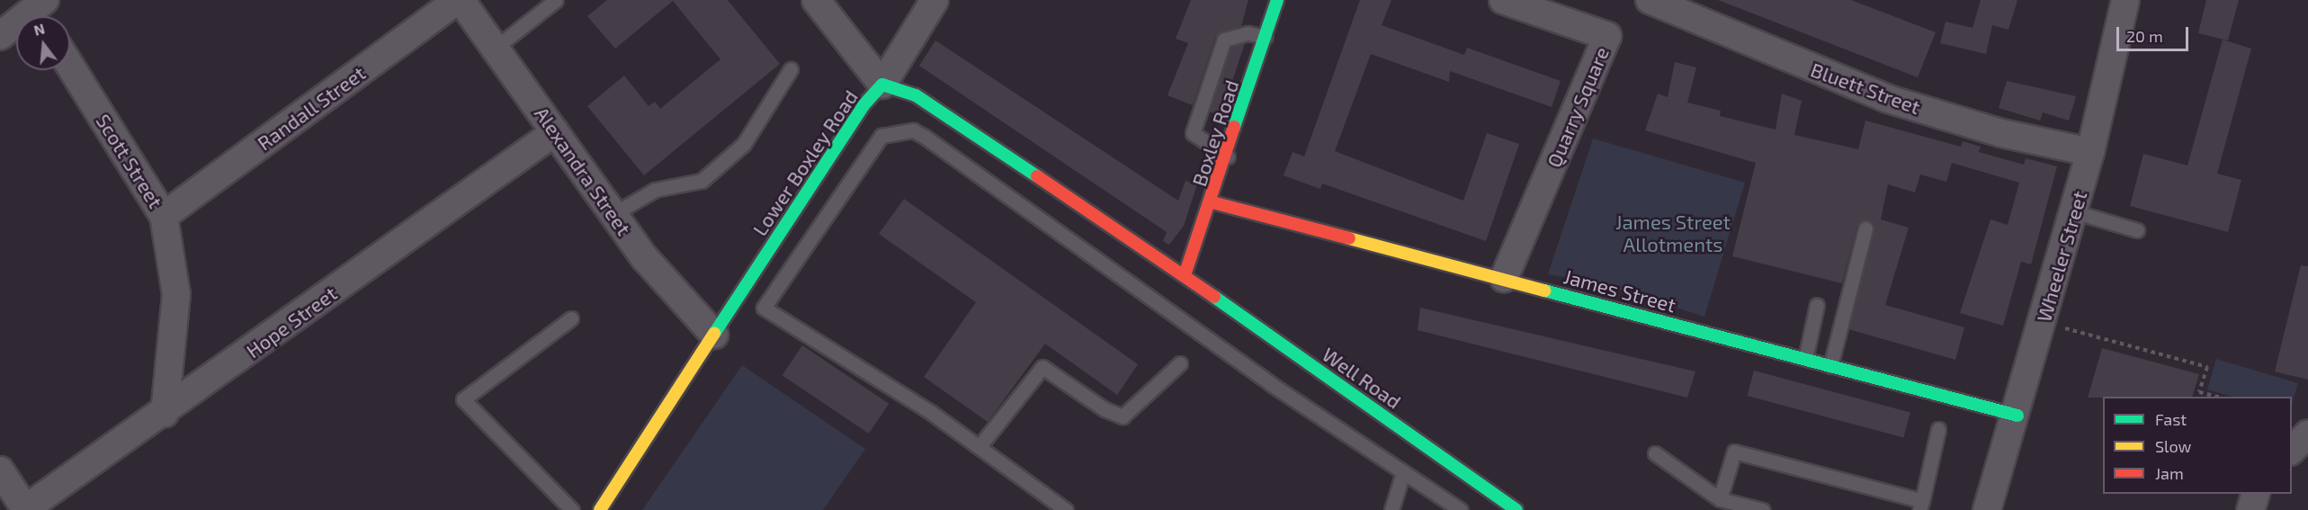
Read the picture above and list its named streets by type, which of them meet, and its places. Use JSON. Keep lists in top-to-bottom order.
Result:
{
  "streets": {
    "main road": [
      "Boxley Road",
      "Lower Boxley Road",
      "James Street",
      "Well Road"
    ],
    "street": [
      "Bluett Street",
      "Quarry Square",
      "Randall Street",
      "Scott Street",
      "Alexandra Street",
      "Wheeler Street",
      "Hope Street"
    ]
  },
  "crossings": [
    ["Bluett Street", "Wheeler Street"],
    ["Quarry Square", "James Street"],
    ["Randall Street", "Scott Street"],
    ["Randall Street", "Alexandra Street"],
    ["Boxley Road", "Lower Boxley Road"],
    ["Boxley Road", "James Street"],
    ["Boxley Road", "Well Road"],
    ["Scott Street", "Hope Street"],
    ["Lower Boxley Road", "Alexandra Street"],
    ["Lower Boxley Road", "Well Road"],
    ["Alexandra Street", "Hope Street"],
    ["Wheeler Street", "James Street"]
  ],
  "parks": ["James Street Allotments"],
  "legend": ["Fast", "Slow", "Jam"],
  "scale_bar": "20 m",
  "north": "top"
}
